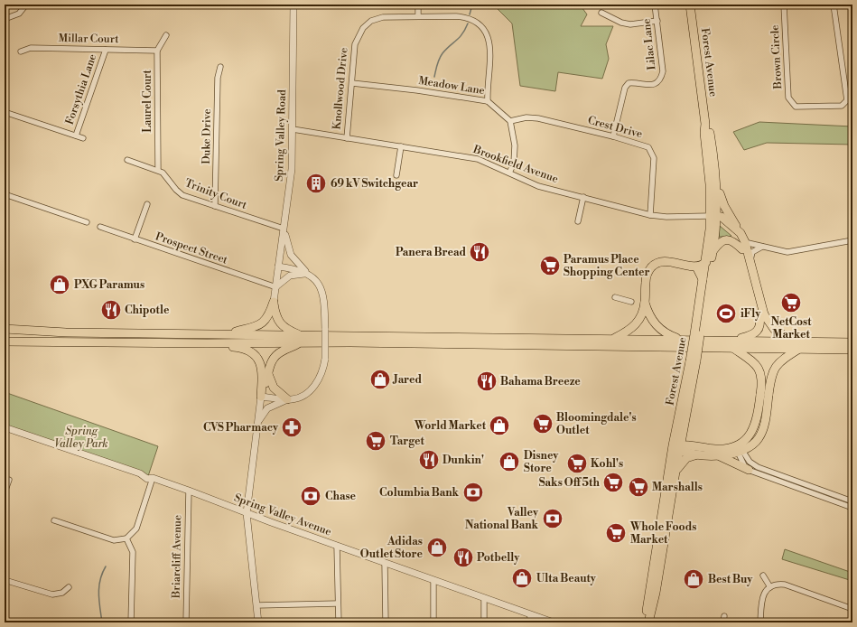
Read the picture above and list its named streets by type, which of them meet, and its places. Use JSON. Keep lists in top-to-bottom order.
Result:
{
  "streets": {
    "main road": ["Forest Avenue"],
    "street": [
      "Millar Court",
      "Lilac Lane",
      "Brown Circle",
      "Meadow Lane",
      "Knollwood Drive",
      "Forsythia Lane",
      "Laurel Court",
      "Crest Drive",
      "Spring Valley Road",
      "Duke Drive",
      "Brookfield Avenue",
      "Trinity Court",
      "Prospect Street",
      "Spring Valley Avenue",
      "Briarcliff Avenue"
    ]
  },
  "crossings": [
    ["Millar Court", "Forsythia Lane"],
    ["Millar Court", "Laurel Court"],
    ["Lilac Lane", "Crest Drive"],
    ["Forest Avenue", "Brookfield Avenue"],
    ["Meadow Lane", "Knollwood Drive"],
    ["Meadow Lane", "Crest Drive"],
    ["Knollwood Drive", "Brookfield Avenue"],
    ["Laurel Court", "Trinity Court"],
    ["Crest Drive", "Brookfield Avenue"],
    ["Spring Valley Road", "Brookfield Avenue"],
    ["Spring Valley Road", "Trinity Court"],
    ["Spring Valley Road", "Prospect Street"],
    ["Duke Drive", "Trinity Court"],
    ["Spring Valley Avenue", "Briarcliff Avenue"]
  ],
  "parks": ["Spring Valley Park"],
  "places": {
    "building": ["69 kV Switchgear"],
    "restaurant": [
      "Panera Bread",
      "Chipotle",
      "Bahama Breeze",
      "Dunkin'",
      "Potbelly"
    ],
    "supermarket": [
      "Paramus Place Shopping Center",
      "NetCost Market",
      "Bloomingdale's Outlet",
      "Target",
      "Kohl's",
      "Saks Off 5th",
      "Marshalls",
      "Whole Foods Market"
    ],
    "shop": [
      "PXG Paramus",
      "Jared",
      "World Market",
      "Disney Store",
      "Adidas Outlet Store",
      "Ulta Beauty",
      "Best Buy"
    ],
    "sports": ["iFly"],
    "pharmacy": ["CVS Pharmacy"],
    "bank": ["Columbia Bank", "Chase", "Valley National Bank"]
  }
}
